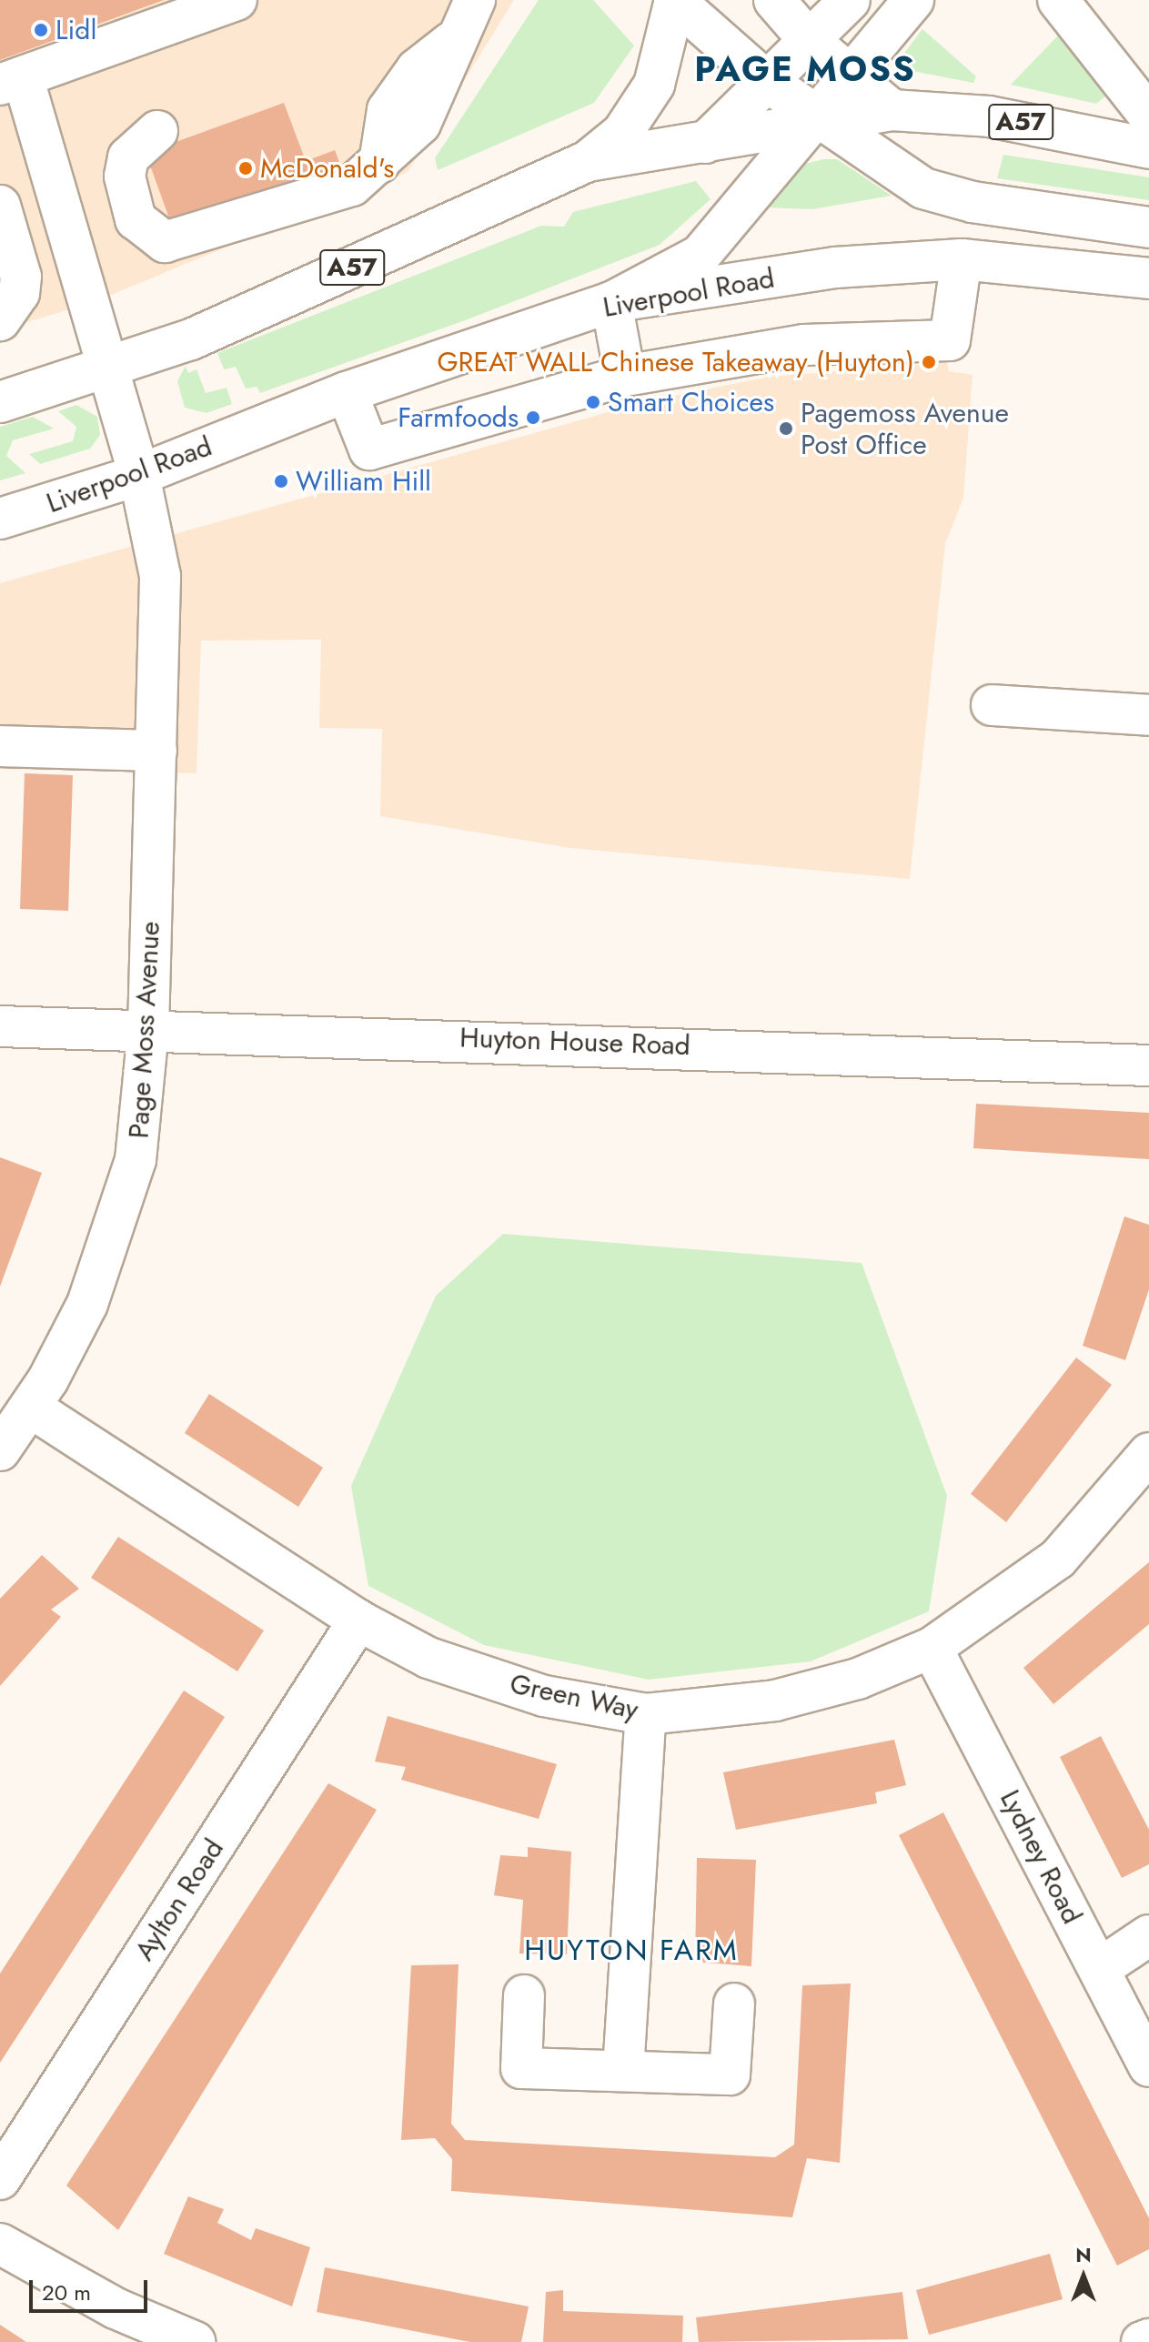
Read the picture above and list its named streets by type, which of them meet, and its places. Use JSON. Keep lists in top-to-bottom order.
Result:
{
  "streets": {
    "main road": [
      "A57",
      "Liverpool Road",
      "Page Moss Avenue",
      "Huyton House Road",
      "Green Way",
      "Lydney Road",
      "Aylton Road"
    ]
  },
  "crossings": [
    ["A57", "Page Moss Avenue"],
    ["Liverpool Road", "Page Moss Avenue"],
    ["Page Moss Avenue", "Huyton House Road"],
    ["Page Moss Avenue", "Green Way"],
    ["Green Way", "Lydney Road"],
    ["Green Way", "Aylton Road"]
  ],
  "districts": ["PAGE MOSS", "HUYTON FARM"],
  "places": [
    "Lidl",
    "McDonald's",
    "GREAT WALL Chinese Takeaway (Huyton)",
    "Smart Choices",
    "Farmfoods",
    "Pagemoss Avenue Post Office",
    "William Hill"
  ],
  "scale_bar": "20 m",
  "north": "top"
}
